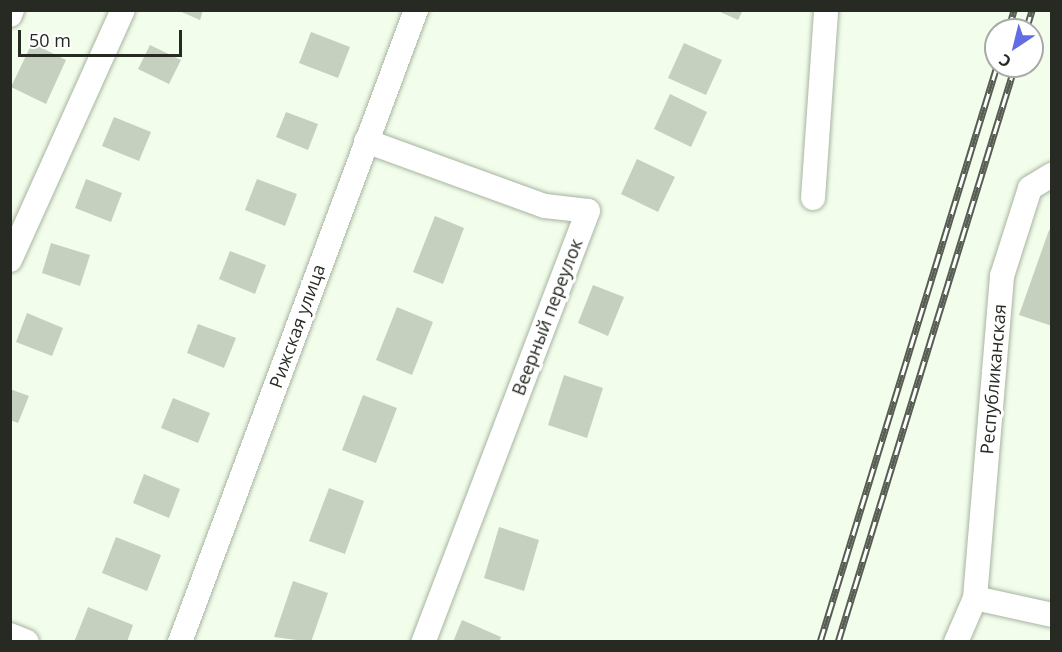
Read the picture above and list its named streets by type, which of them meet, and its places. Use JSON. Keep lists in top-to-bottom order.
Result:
{
  "streets": {
    "street": ["Веерный переулок", "Рижская улица", "Республиканская"]
  },
  "crossings": [
    ["Веерный переулок", "Рижская улица"]
  ],
  "scale_bar": "50 m",
  "north": "bottom left"
}
